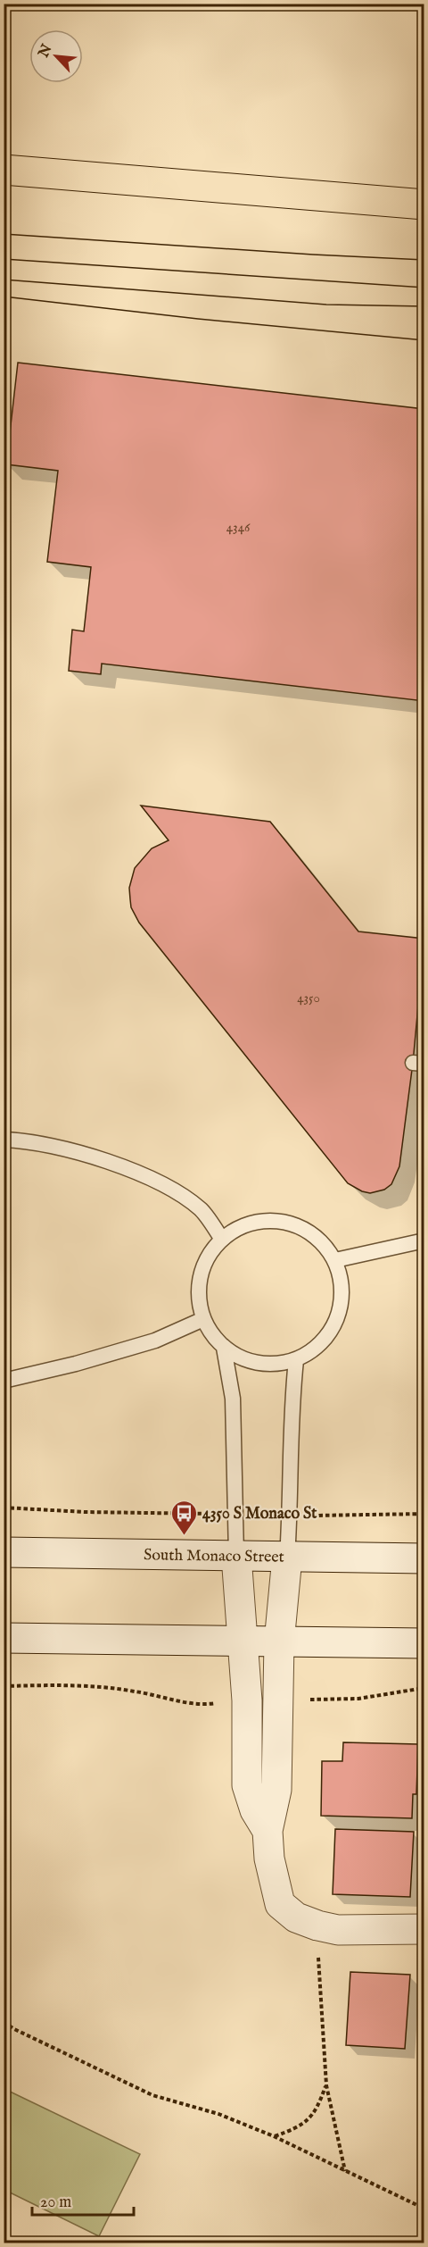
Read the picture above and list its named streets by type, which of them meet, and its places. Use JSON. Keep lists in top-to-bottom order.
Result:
{
  "streets": {
    "main road": ["South Monaco Street"]
  },
  "places": {
    "bus stop": ["4350 S Monaco St"]
  },
  "house_numbers": ["4346", "4350"],
  "scale_bar": "20 m",
  "north": "top left"
}
